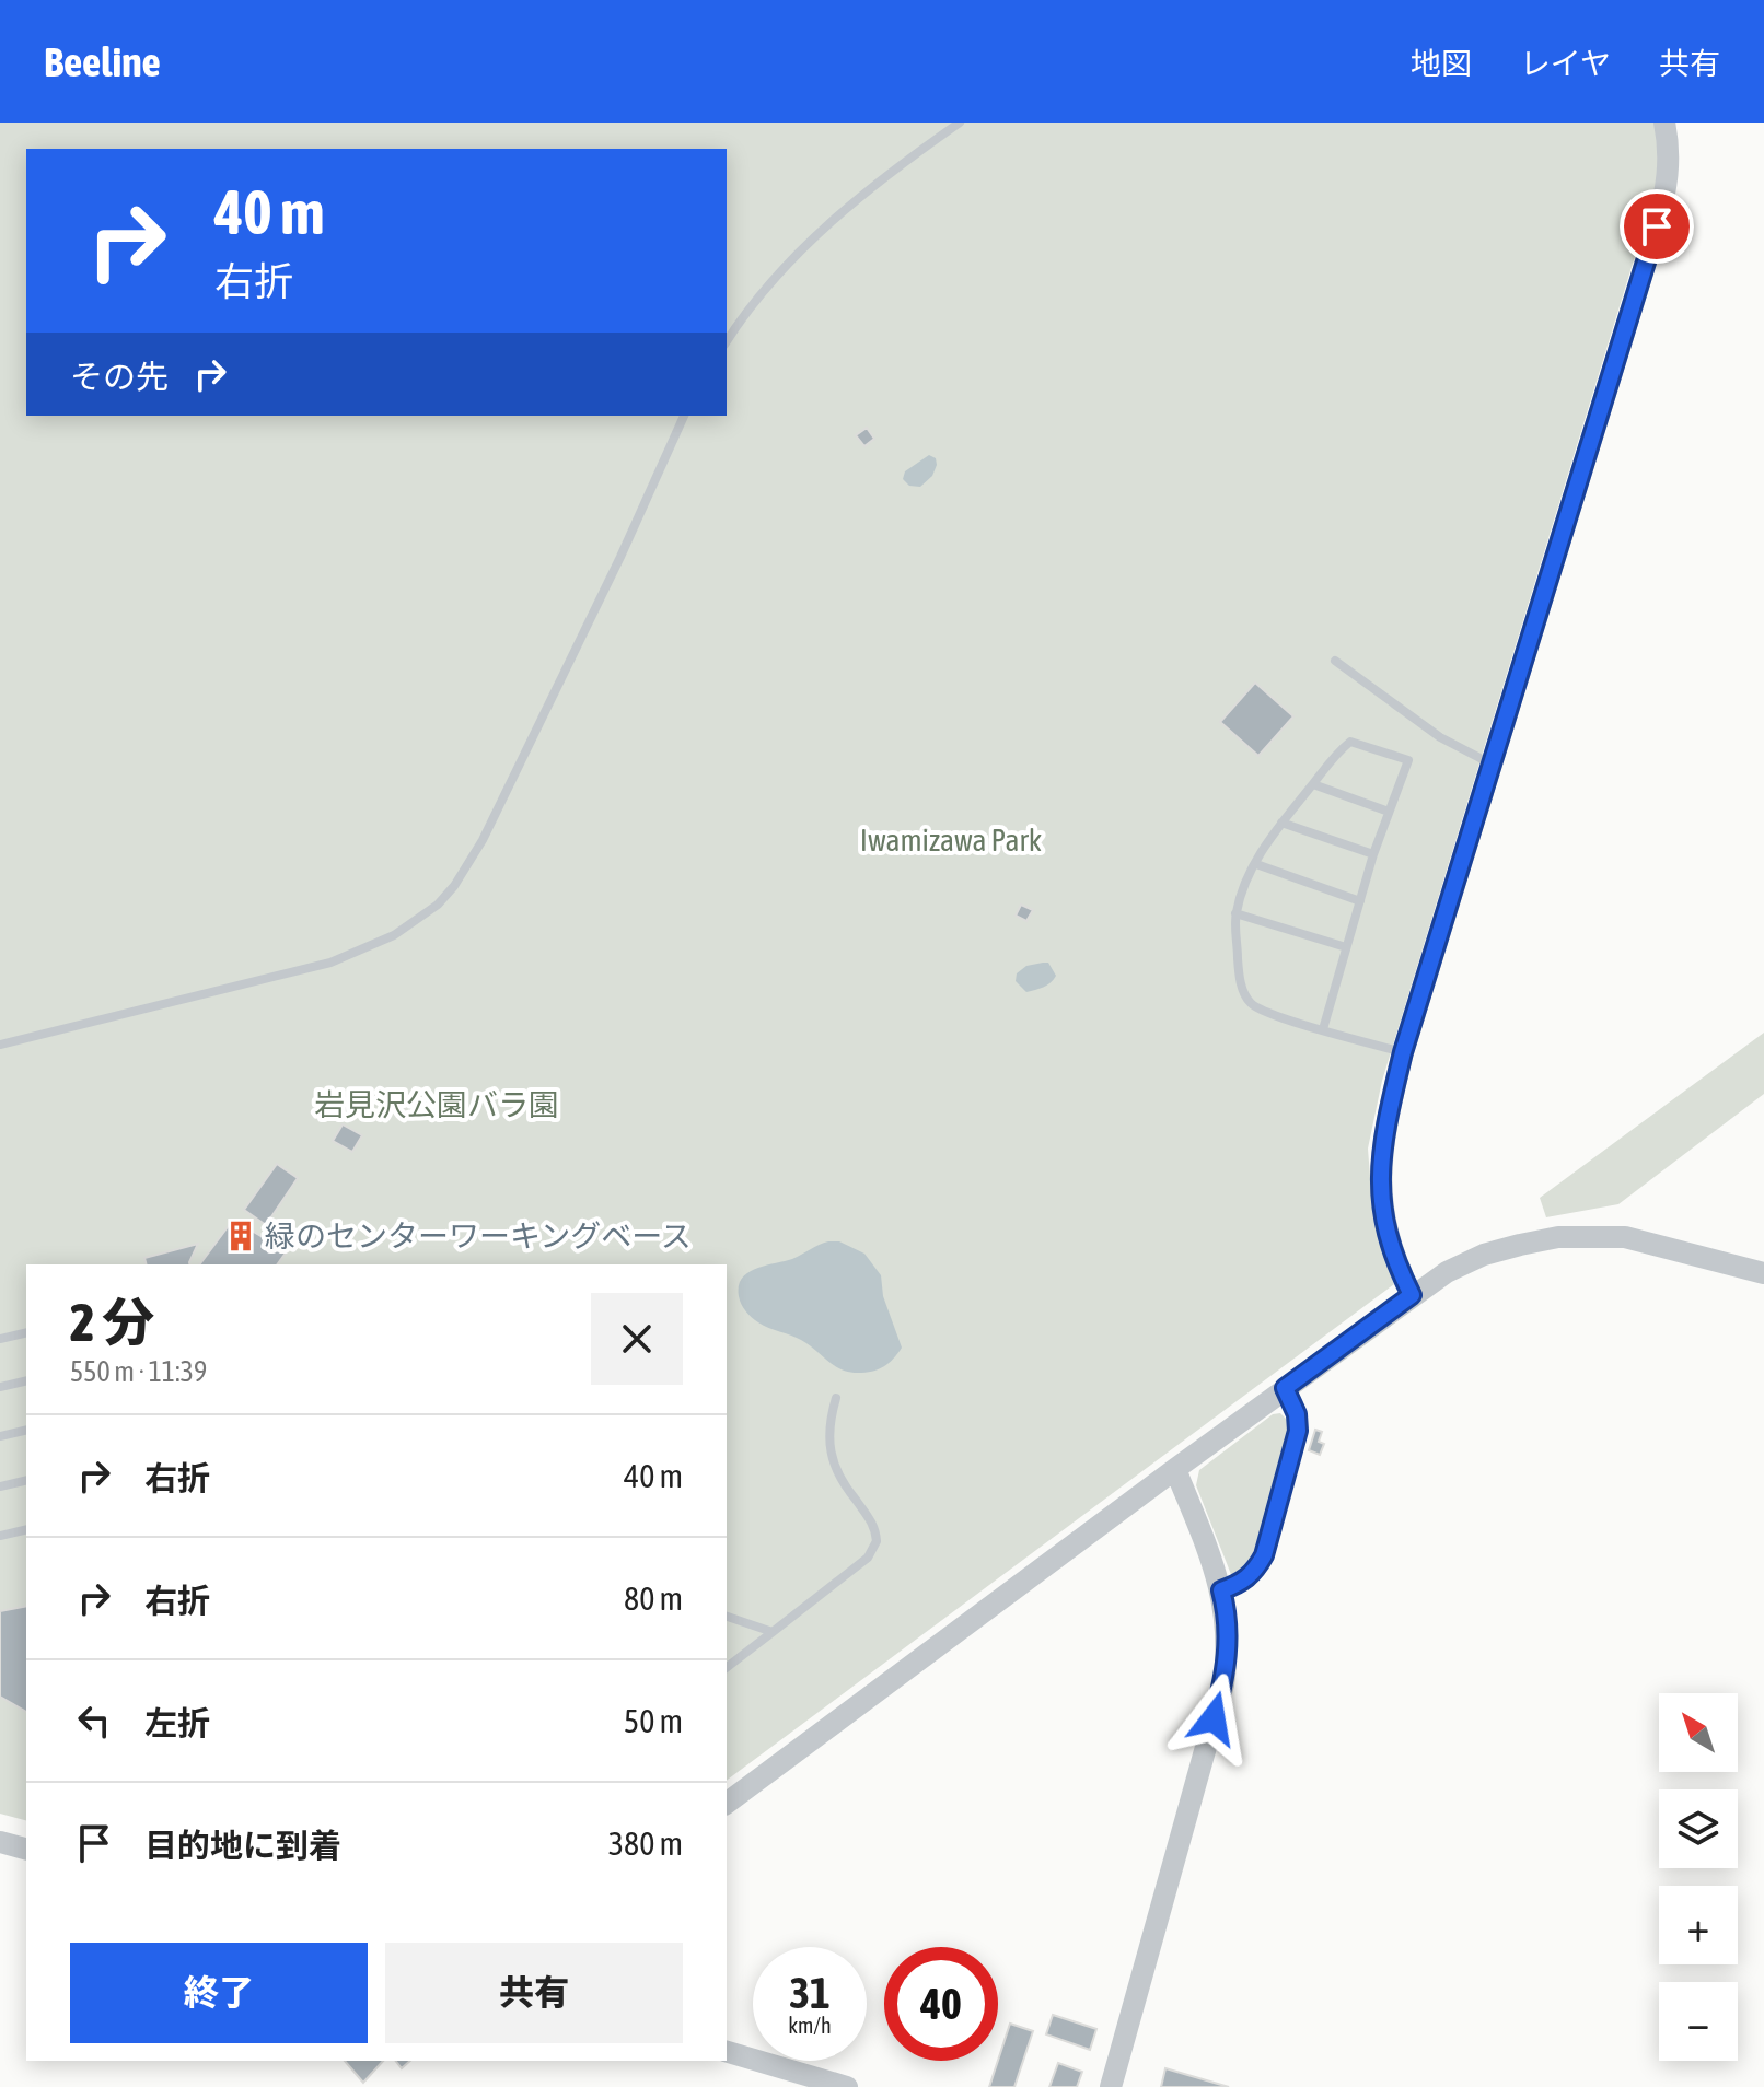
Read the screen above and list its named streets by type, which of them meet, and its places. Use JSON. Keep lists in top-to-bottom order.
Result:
{
  "parks": ["Iwamizawa Park", "岩見沢公園バラ園"],
  "places": {
    "building": ["緑のセンターワーキングベース"]
  },
  "north": "top left",
  "page": {
    "header": "Beeline",
    "nav": ["地図", "レイヤ", "共有"],
    "turn": ["40 m", "右折"],
    "then": "その先",
    "heading": ["2 分", "550 m · 11:39"],
    "list": [
      {
        "name": "右折",
        "value": "40 m"
      },
      {
        "name": "右折",
        "value": "80 m"
      },
      {
        "name": "左折",
        "value": "50 m"
      },
      {
        "name": "目的地に到着",
        "value": "380 m"
      }
    ],
    "map_buttons": ["+", "−"],
    "buttons": ["終了", "共有"],
    "speed": "31 km/h",
    "limit": "40"
  }
}
